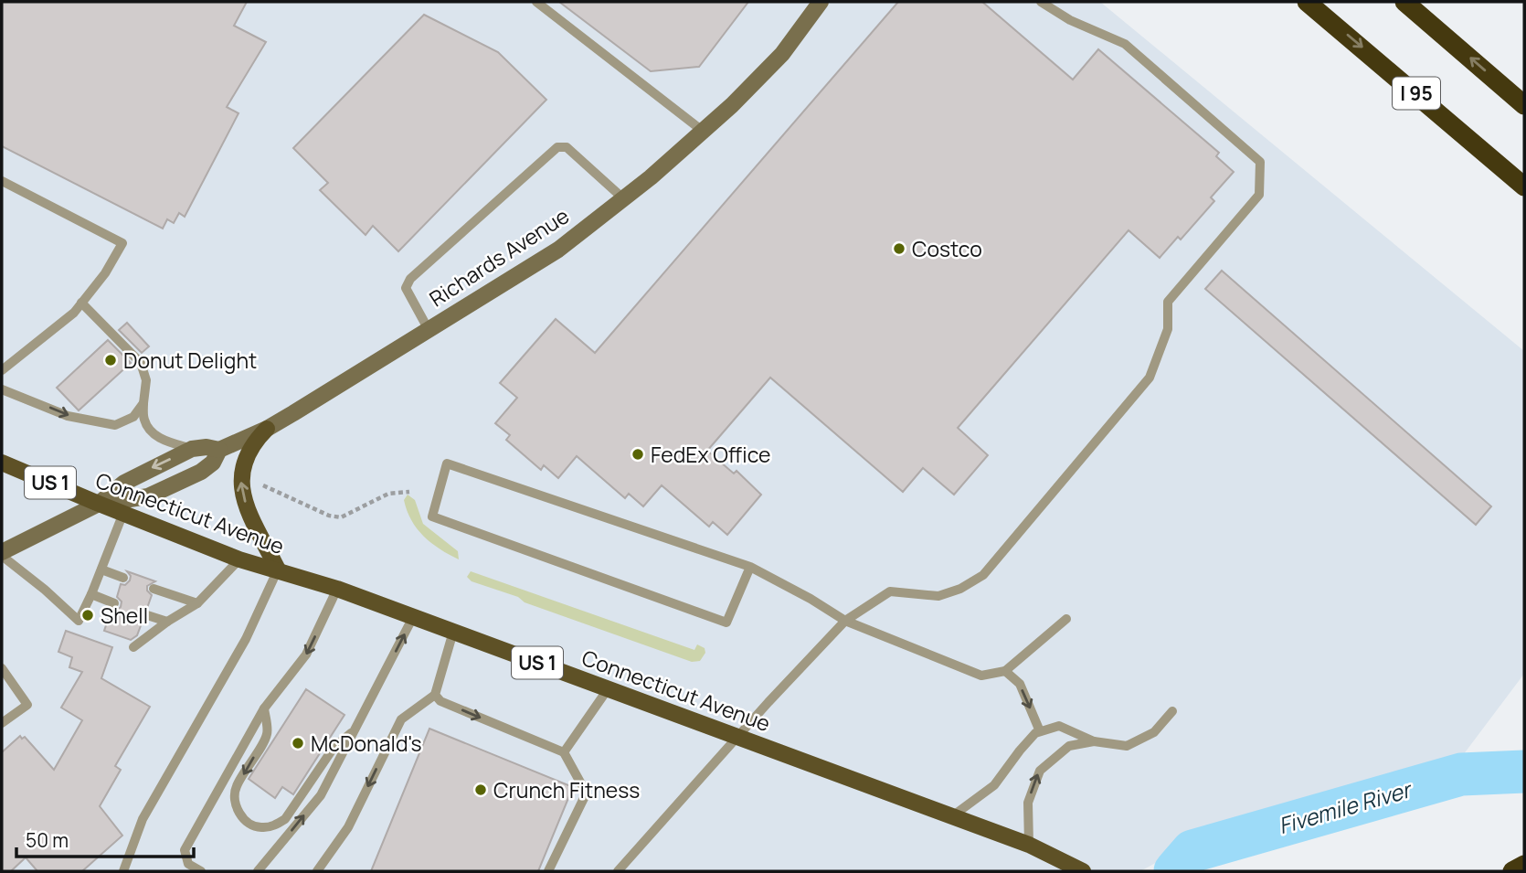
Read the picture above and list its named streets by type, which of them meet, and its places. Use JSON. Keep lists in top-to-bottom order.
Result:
{
  "streets": {
    "highway": ["I 95"],
    "main road": ["US 1", "Connecticut Avenue"],
    "street": ["Richards Avenue"]
  },
  "crossings": [
    ["Richards Avenue", "Connecticut Avenue"]
  ],
  "water": ["Fivemile River"],
  "places": [
    "Costco",
    "Donut Delight",
    "FedEx Office",
    "Shell",
    "McDonald's",
    "Crunch Fitness"
  ],
  "scale_bar": "50 m"
}
